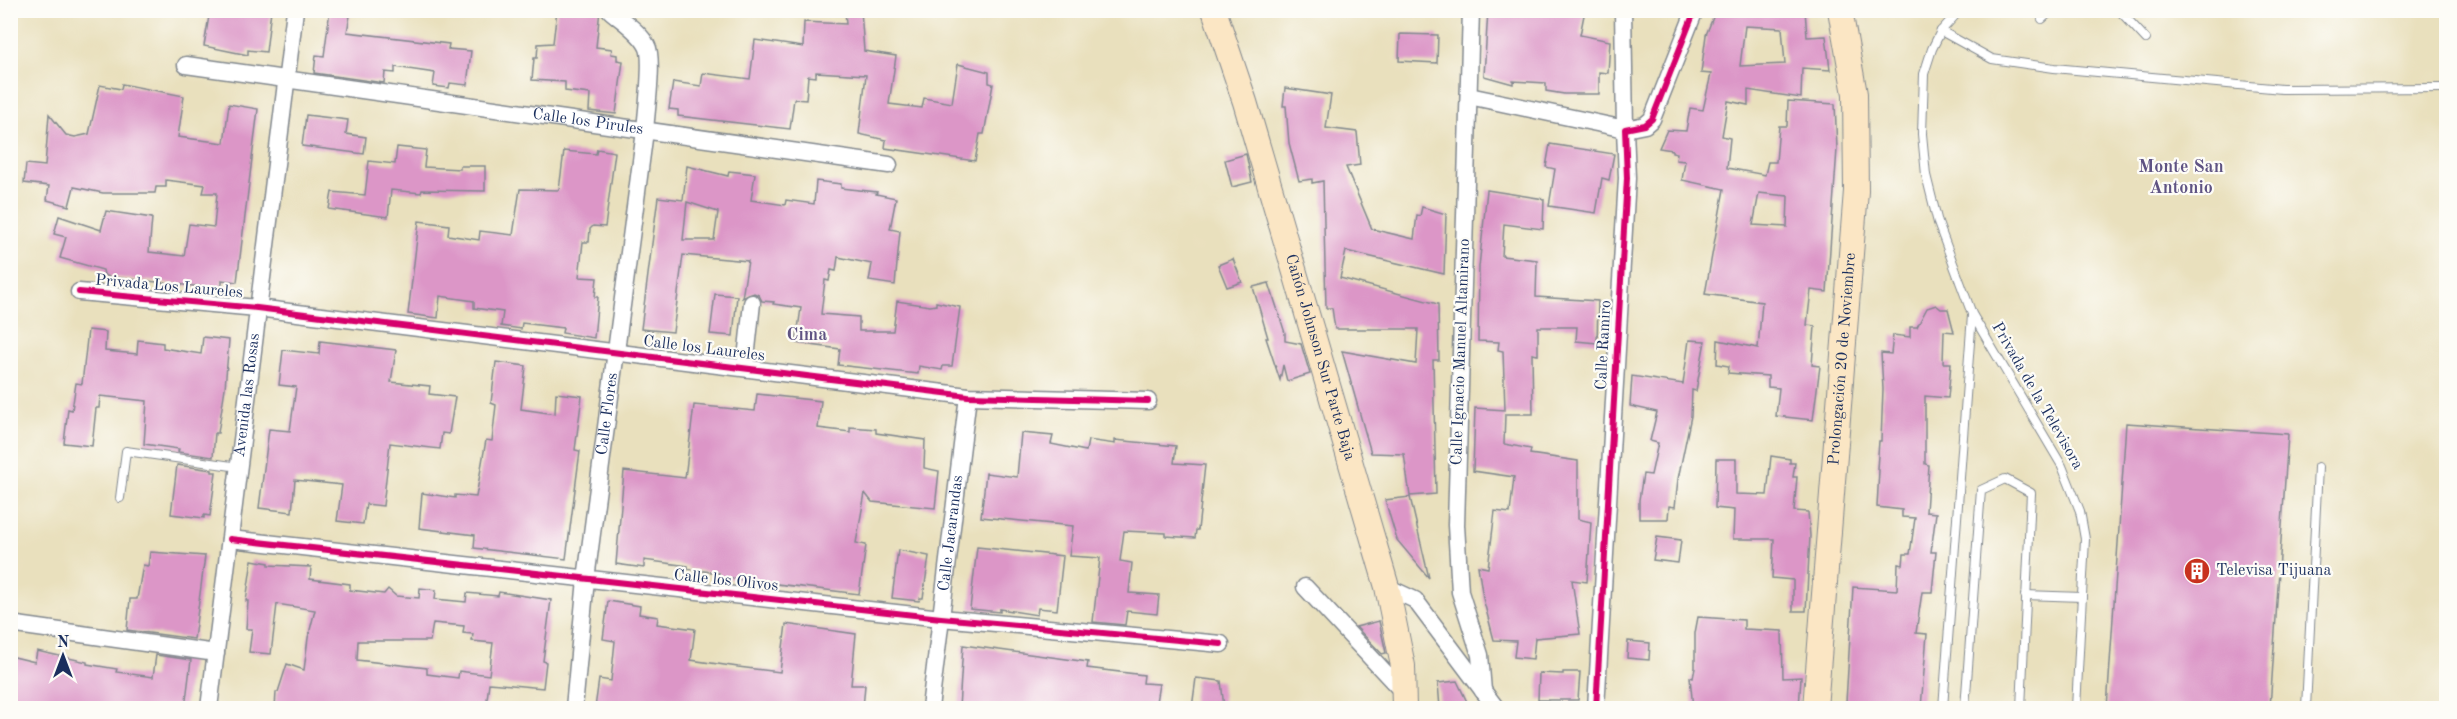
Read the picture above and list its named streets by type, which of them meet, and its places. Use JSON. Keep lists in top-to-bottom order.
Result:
{
  "streets": {
    "street": [
      "Calle los Pirules",
      "Privada Los Laureles",
      "Calle Ramiro",
      "Calle los Laureles",
      "Calle Ignacio Manuel Altamirano",
      "Cañón Johnson Sur Parte Baja",
      "Prolongación 20 de Noviembre",
      "Avenida las Rosas",
      "Calle Flores",
      "Calle Jacarandas",
      "Calle los Olivos"
    ],
    "lane": ["Privada de la Televisora"]
  },
  "crossings": [
    ["Calle los Pirules", "Avenida las Rosas"],
    ["Calle los Pirules", "Calle Flores"],
    ["Privada Los Laureles", "Calle los Laureles"],
    ["Privada Los Laureles", "Avenida las Rosas"],
    ["Calle los Laureles", "Avenida las Rosas"],
    ["Calle los Laureles", "Calle Flores"],
    ["Calle los Laureles", "Calle Jacarandas"],
    ["Avenida las Rosas", "Calle los Olivos"],
    ["Calle Flores", "Calle los Olivos"],
    ["Calle Jacarandas", "Calle los Olivos"]
  ],
  "districts": ["Monte San Antonio", "Cima"],
  "places": {
    "building": ["Televisa Tijuana"]
  },
  "north": "top"
}
